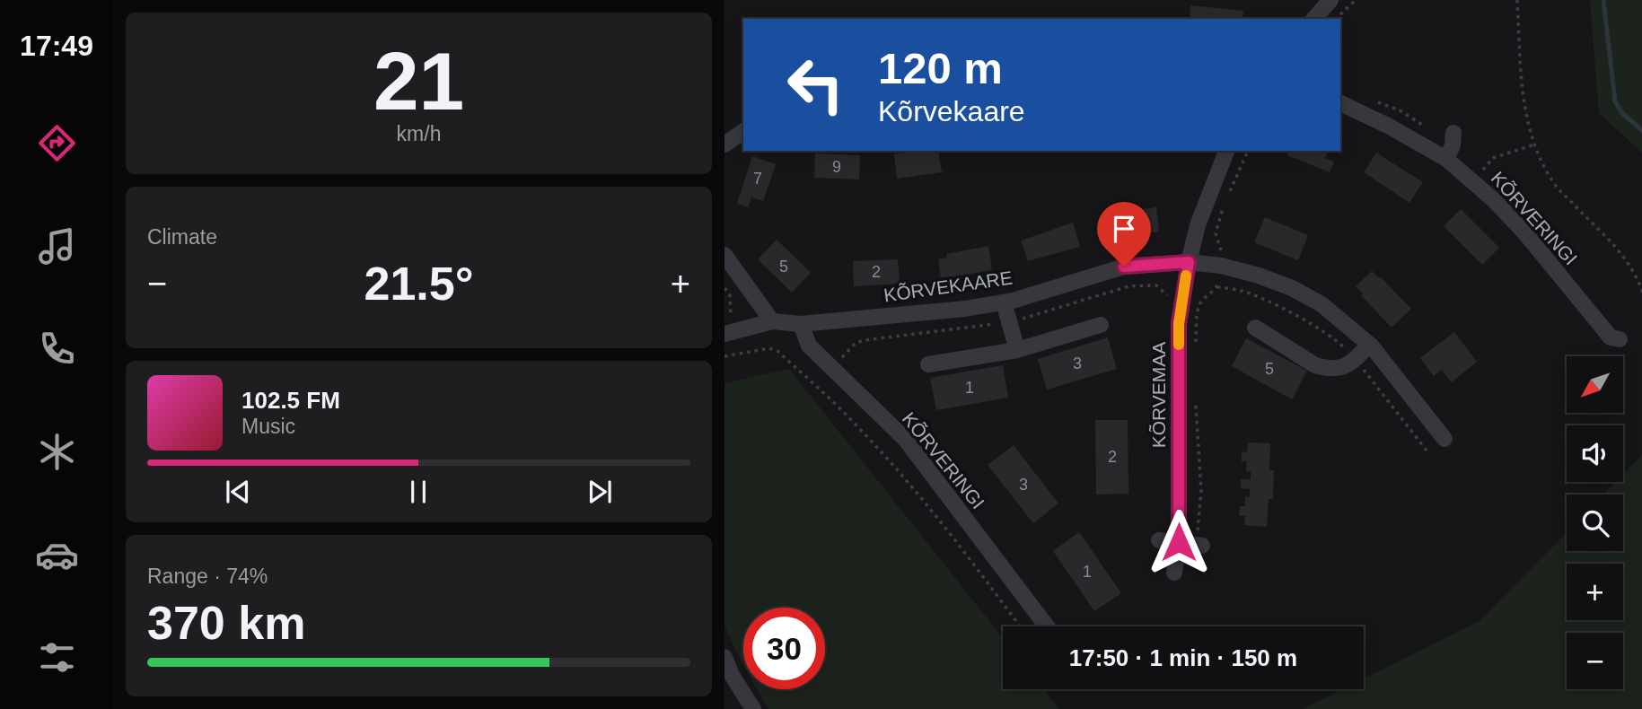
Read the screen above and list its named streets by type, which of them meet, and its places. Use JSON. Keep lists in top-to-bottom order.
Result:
{
  "streets": {
    "street": ["KÕRVERINGI", "KÕRVEKAARE", "KÕRVEMAA"]
  },
  "crossings": [
    ["KÕRVERINGI", "KÕRVEKAARE"],
    ["KÕRVEKAARE", "KÕRVEMAA"]
  ],
  "house_numbers": [
    "9",
    "7",
    "5",
    "2",
    "3",
    "5",
    "1",
    "2",
    "3",
    "1"
  ],
  "north": "bottom left",
  "page": {
    "tabs": "17:49",
    "tile": [
      ["21", "km/h"],
      "Climate",
      ["Range · 74%", "370 km"]
    ],
    "turn": ["120 m", "Kõrvekaare"],
    "heat": ["−", "21.5°", "+"],
    "map_buttons": ["+", "−"],
    "song": ["102.5 FM", "Music"],
    "limit": "30",
    "trip": "17:50 · 1 min · 150 m"
  }
}
